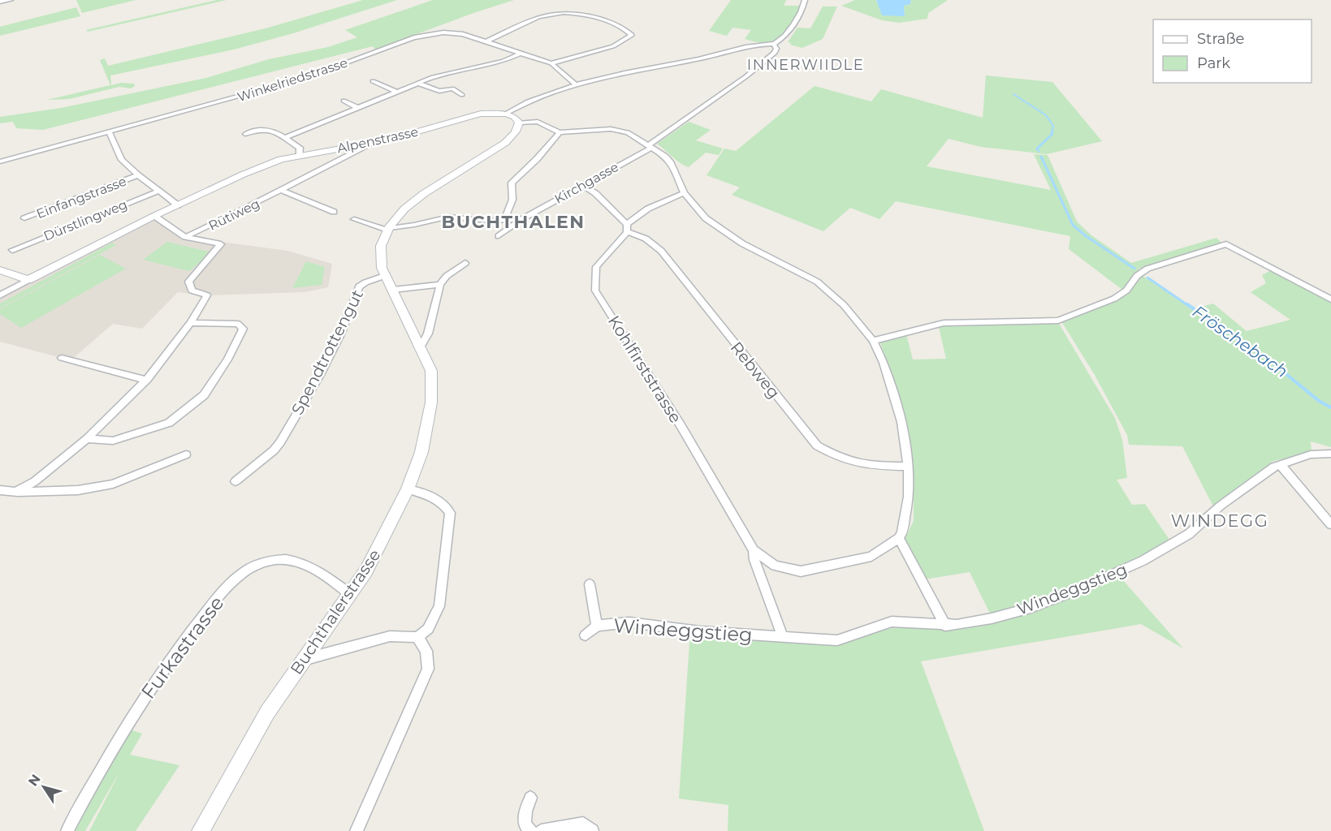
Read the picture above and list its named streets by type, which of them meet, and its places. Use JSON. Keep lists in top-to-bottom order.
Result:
{
  "streets": {
    "street": [
      "Winkelriedstrasse",
      "Alpenstrasse",
      "Kirchgasse",
      "Einfangstrasse",
      "Rütiweg",
      "Dürstlingweg",
      "Spendtrottengut",
      "Kohlfirststrasse",
      "Rebweg",
      "Windeggstieg",
      "Buchthalerstrasse",
      "Furkastrasse"
    ]
  },
  "crossings": [
    ["Winkelriedstrasse", "Alpenstrasse"],
    ["Alpenstrasse", "Kirchgasse"],
    ["Alpenstrasse", "Rütiweg"],
    ["Kirchgasse", "Rebweg"],
    ["Spendtrottengut", "Buchthalerstrasse"],
    ["Kohlfirststrasse", "Rebweg"],
    ["Kohlfirststrasse", "Windeggstieg"],
    ["Buchthalerstrasse", "Furkastrasse"]
  ],
  "districts": ["INNERWIIDLE", "BUCHTHALEN", "WINDEGG"],
  "water": ["Fröschebach"],
  "legend": ["Straße", "Park"],
  "north": "top left"
}
